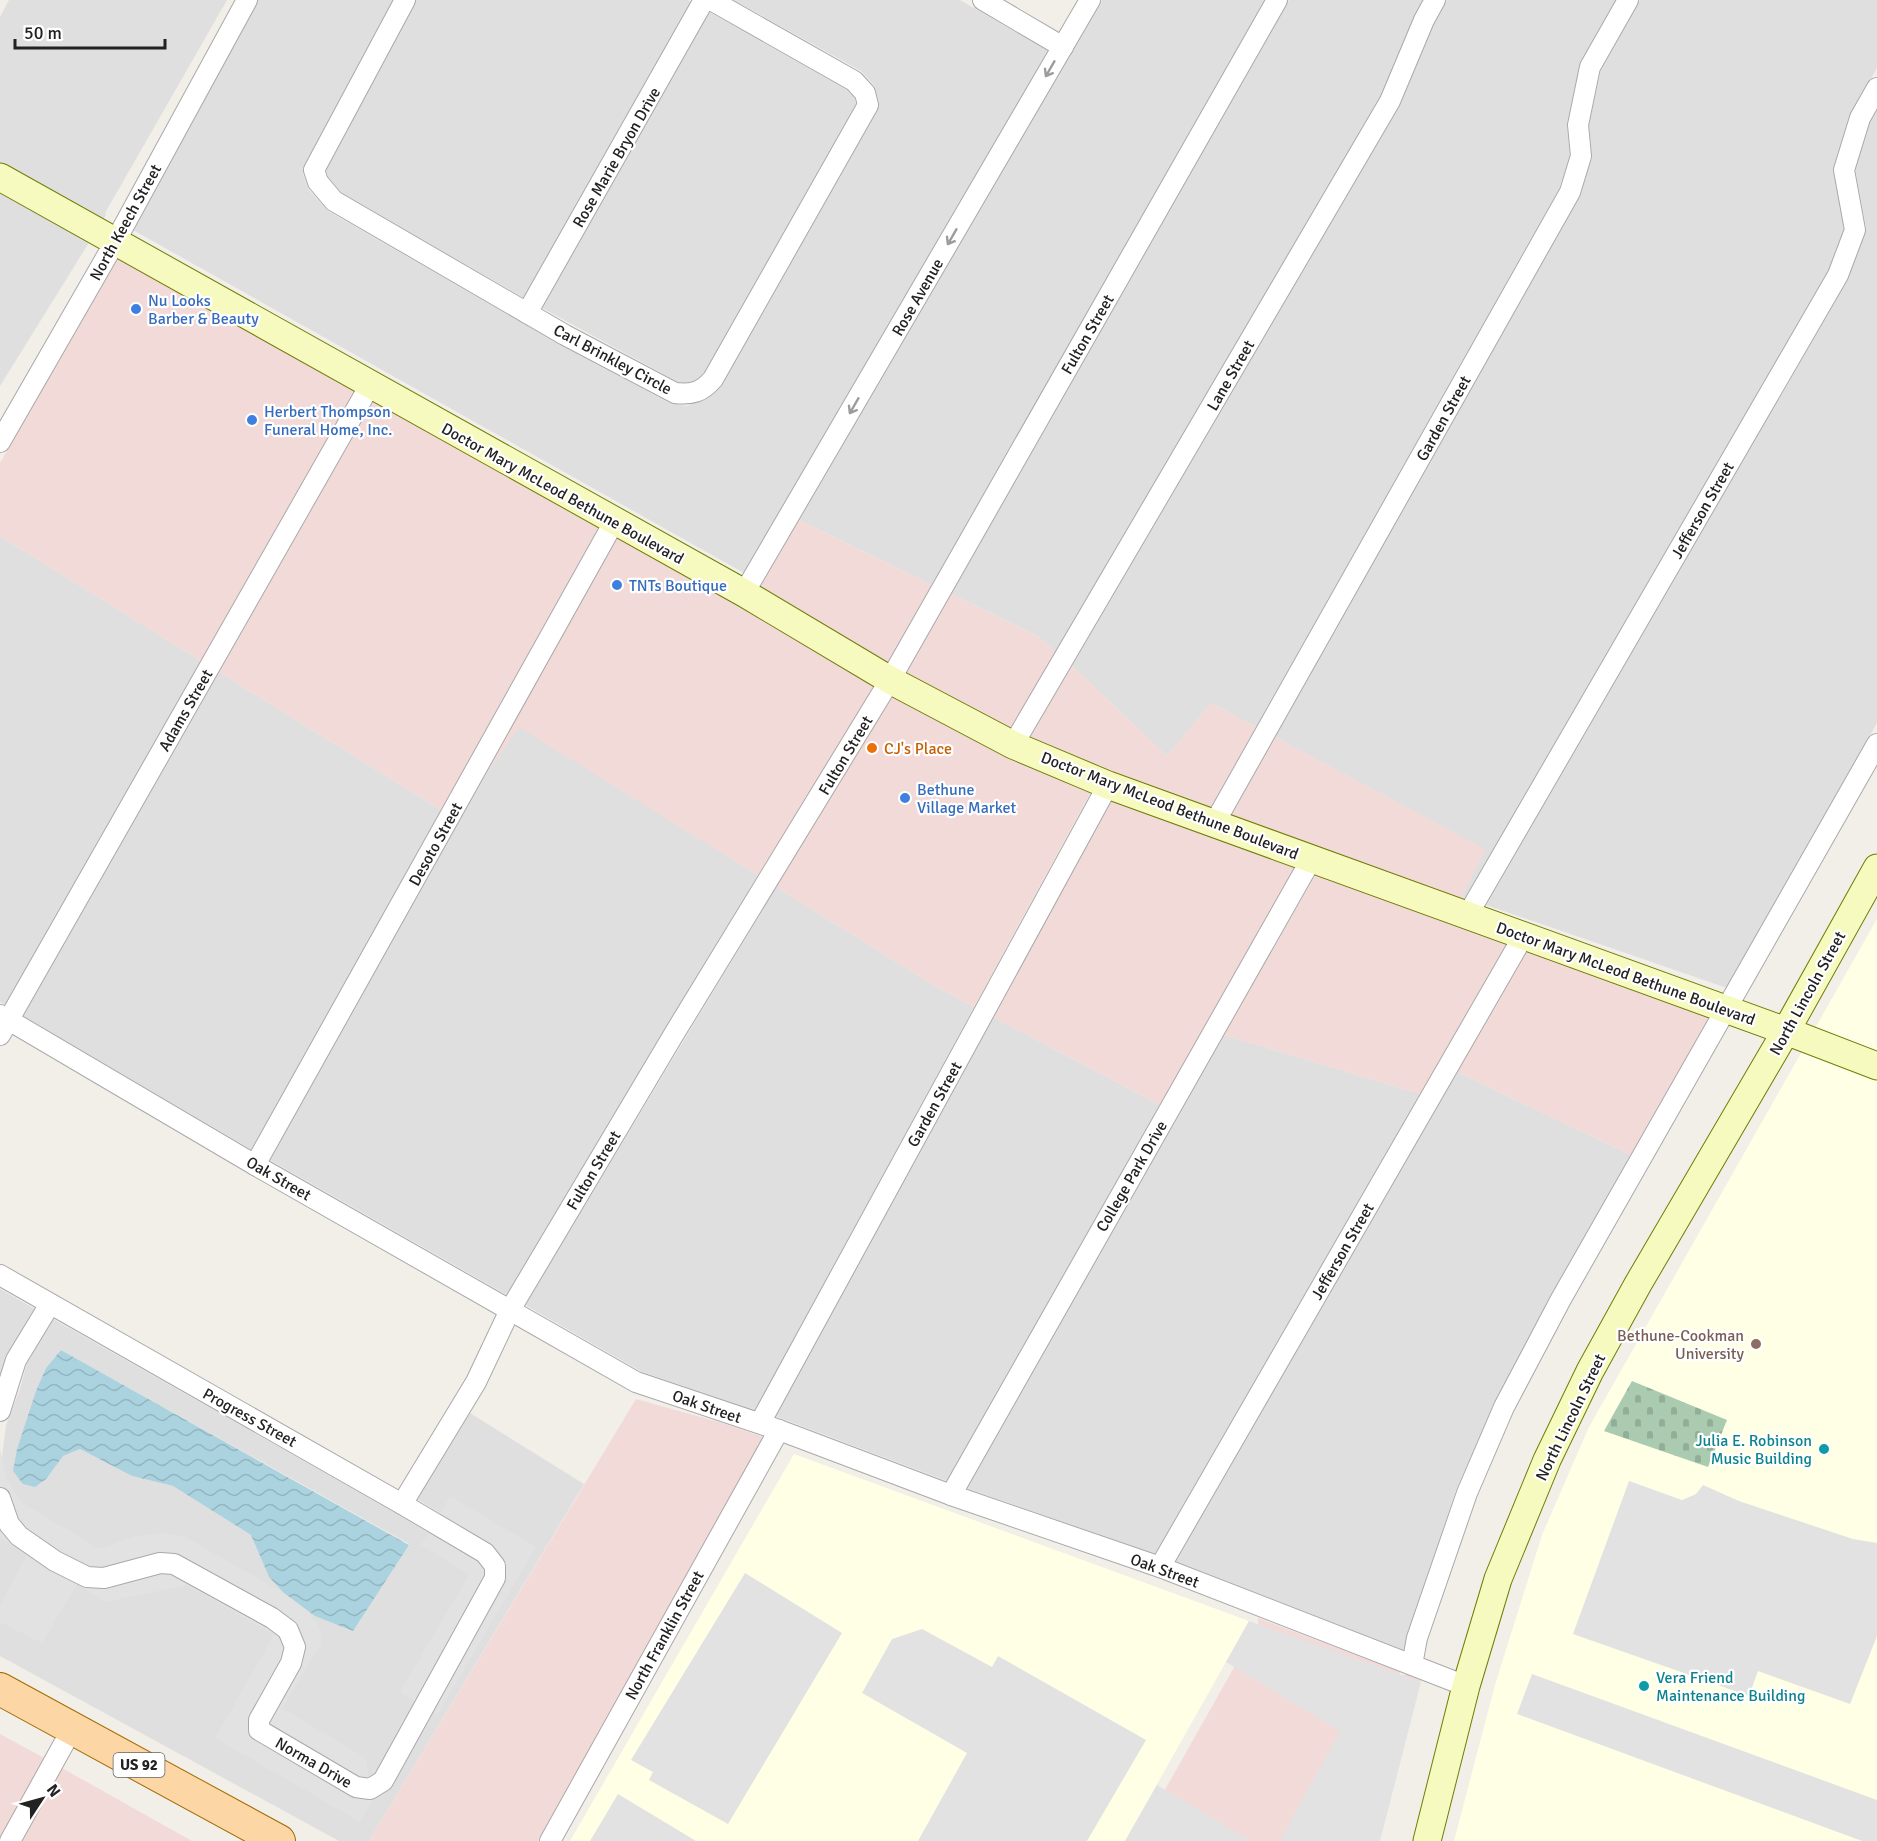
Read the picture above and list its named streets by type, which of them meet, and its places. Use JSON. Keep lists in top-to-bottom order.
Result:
{
  "streets": {
    "main road": ["US 92"],
    "street": [
      "Rose Marie Bryon Drive",
      "North Keech Street",
      "Rose Avenue",
      "Fulton Street",
      "Carl Brinkley Circle",
      "Lane Street",
      "Garden Street",
      "Doctor Mary McLeod Bethune Boulevard",
      "Jefferson Street",
      "Adams Street",
      "Desoto Street",
      "North Lincoln Street",
      "College Park Drive",
      "Oak Street",
      "Progress Street",
      "North Franklin Street",
      "Norma Drive"
    ]
  },
  "crossings": [
    ["Rose Marie Bryon Drive", "Carl Brinkley Circle"],
    ["North Keech Street", "Doctor Mary McLeod Bethune Boulevard"],
    ["Rose Avenue", "Doctor Mary McLeod Bethune Boulevard"],
    ["Fulton Street", "Doctor Mary McLeod Bethune Boulevard"],
    ["Fulton Street", "Oak Street"],
    ["Fulton Street", "Progress Street"],
    ["Lane Street", "Doctor Mary McLeod Bethune Boulevard"],
    ["Garden Street", "Doctor Mary McLeod Bethune Boulevard"],
    ["Garden Street", "Oak Street"],
    ["Doctor Mary McLeod Bethune Boulevard", "Jefferson Street"],
    ["Doctor Mary McLeod Bethune Boulevard", "Adams Street"],
    ["Doctor Mary McLeod Bethune Boulevard", "Desoto Street"],
    ["Doctor Mary McLeod Bethune Boulevard", "North Lincoln Street"],
    ["Doctor Mary McLeod Bethune Boulevard", "College Park Drive"],
    ["Jefferson Street", "Oak Street"],
    ["Adams Street", "Oak Street"],
    ["Desoto Street", "Oak Street"],
    ["North Lincoln Street", "Oak Street"],
    ["College Park Drive", "Oak Street"],
    ["Oak Street", "North Franklin Street"],
    ["Progress Street", "Norma Drive"]
  ],
  "one_way": ["Rose Avenue"],
  "places": [
    "Nu Looks Barber & Beauty",
    "Herbert Thompson Funeral Home, Inc.",
    "TNTs Boutique",
    "CJ's Place",
    "Bethune Village Market",
    "Bethune-Cookman University",
    "Julia E. Robinson Music Building",
    "Vera Friend Maintenance Building"
  ],
  "scale_bar": "50 m",
  "north": "top right"
}
